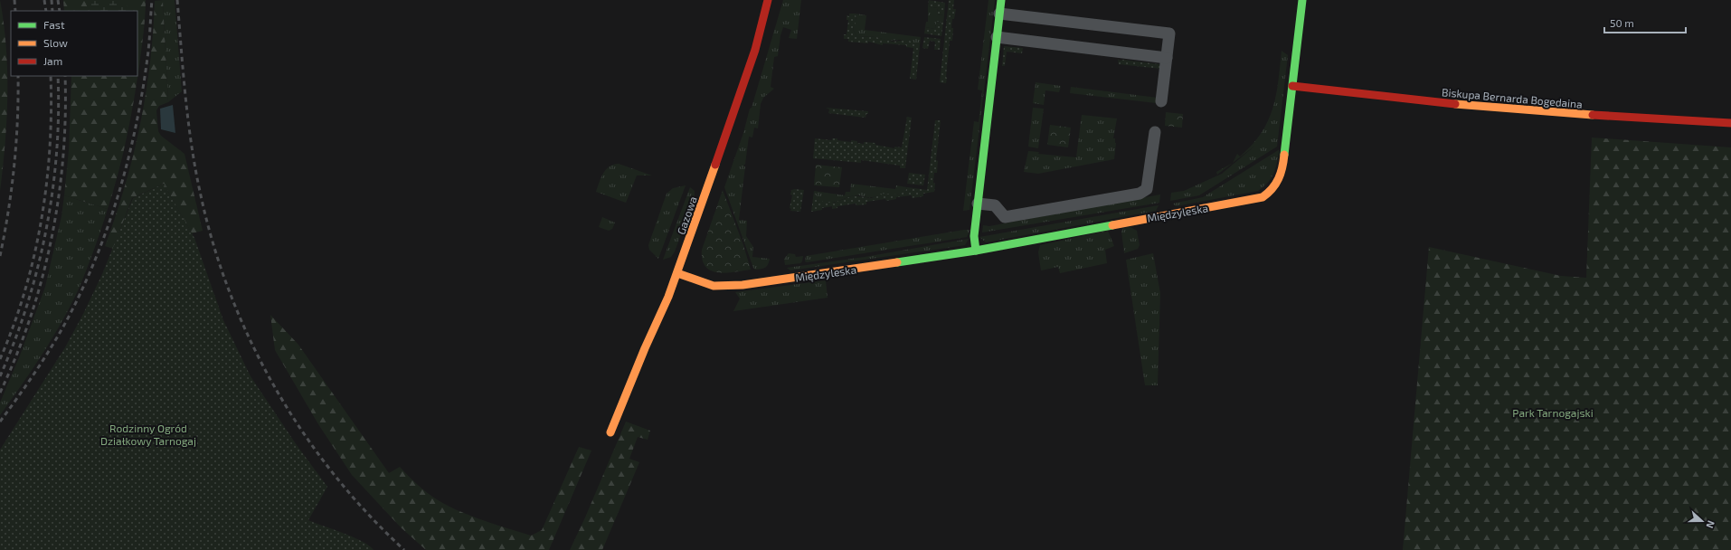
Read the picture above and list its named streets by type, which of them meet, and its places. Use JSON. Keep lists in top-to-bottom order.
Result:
{
  "streets": {
    "street": ["Biskupa Bernarda Bogedaina", "Międzyleska", "Gazowa"]
  },
  "crossings": [
    ["Biskupa Bernarda Bogedaina", "Międzyleska"],
    ["Międzyleska", "Gazowa"]
  ],
  "parks": ["Park Tarnogajski", "Rodzinny Ogród Działkowy Tarnogaj"],
  "legend": ["Fast", "Slow", "Jam"],
  "scale_bar": "50 m",
  "north": "right"
}
